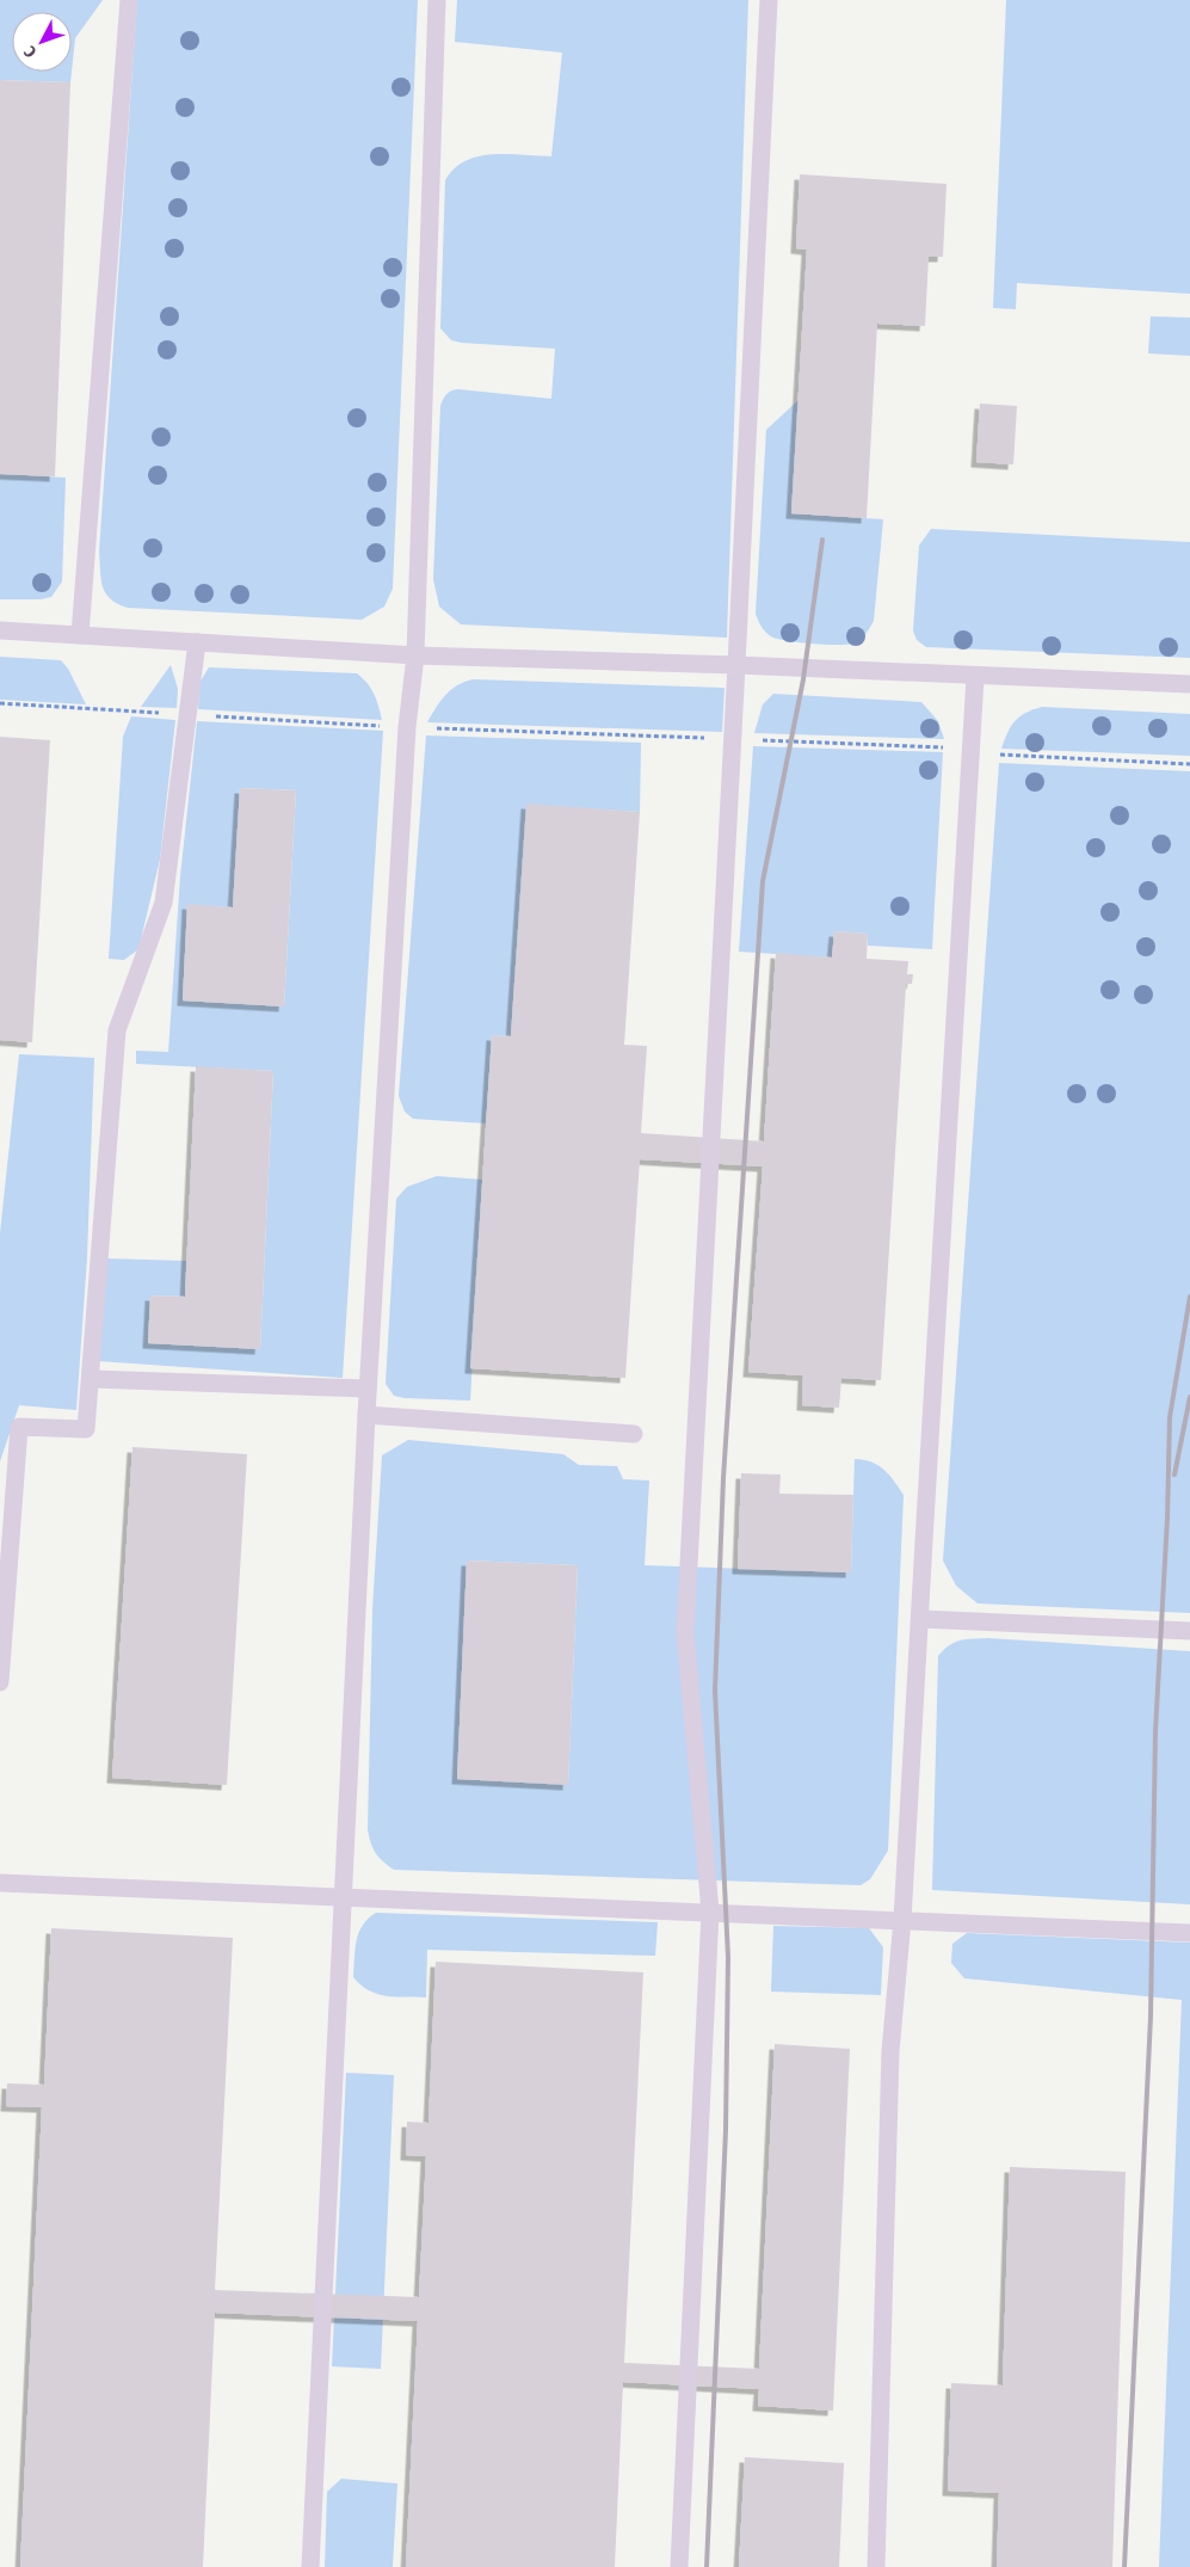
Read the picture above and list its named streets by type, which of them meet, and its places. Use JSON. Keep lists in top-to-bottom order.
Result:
{
  "north": "bottom left"
}
